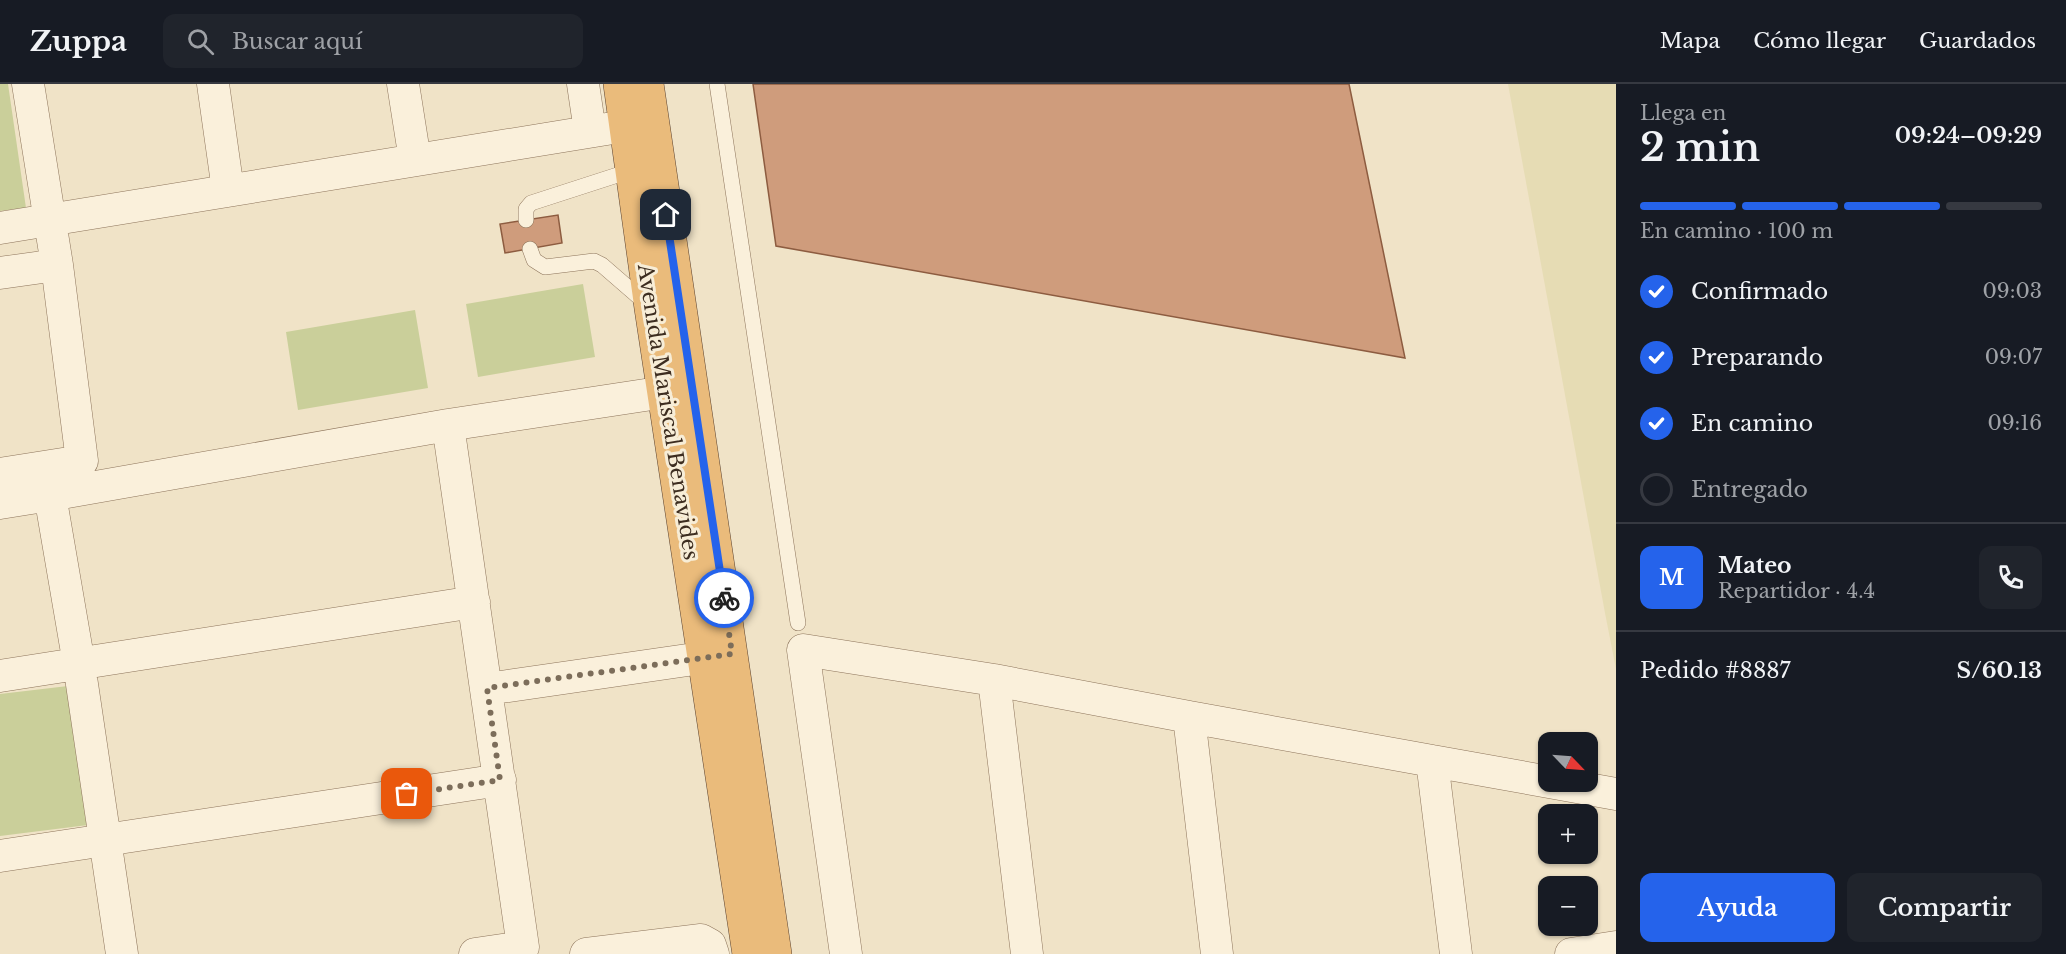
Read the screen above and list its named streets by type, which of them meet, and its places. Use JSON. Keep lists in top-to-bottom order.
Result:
{
  "streets": {
    "highway": ["Avenida Mariscal Benavides"]
  },
  "north": "bottom right",
  "page": {
    "header": "Zuppa",
    "search": "Buscar aquí",
    "nav": ["Mapa", "Cómo llegar", "Guardados"],
    "heading": ["2 min", "Llega en", "09:24–09:29"],
    "panel": [
      "Mateo",
      "Repartidor · 4.4",
      "Pedido #8887",
      "S/60.13"
    ],
    "bar": "En camino · 100 m",
    "list": [
      ["Confirmado", "09:03"],
      ["Preparando", "09:07"],
      ["En camino", "09:16"],
      "Entregado"
    ],
    "round": "M",
    "map_buttons": ["+", "−"],
    "buttons": ["Ayuda", "Compartir"]
  }
}
